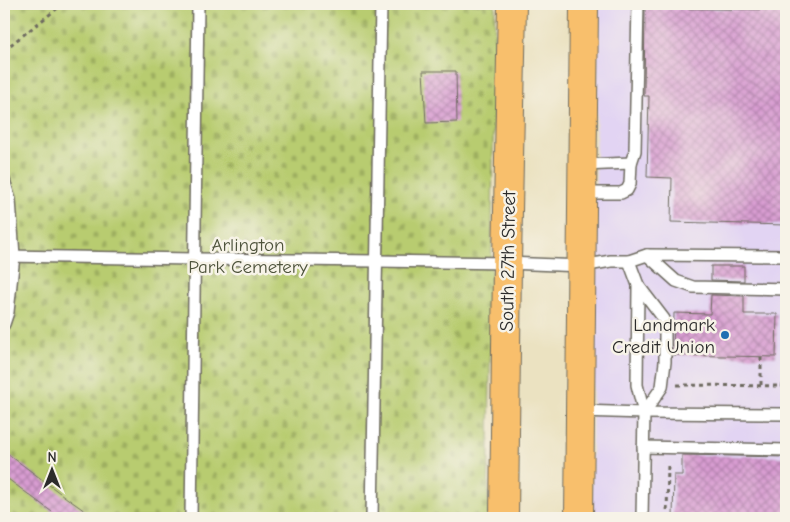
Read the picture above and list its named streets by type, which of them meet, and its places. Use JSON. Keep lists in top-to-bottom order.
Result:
{
  "streets": {
    "main road": ["South 27th Street"]
  },
  "parks": ["Arlington Park Cemetery"],
  "places": ["Landmark Credit Union"],
  "north": "top"
}
